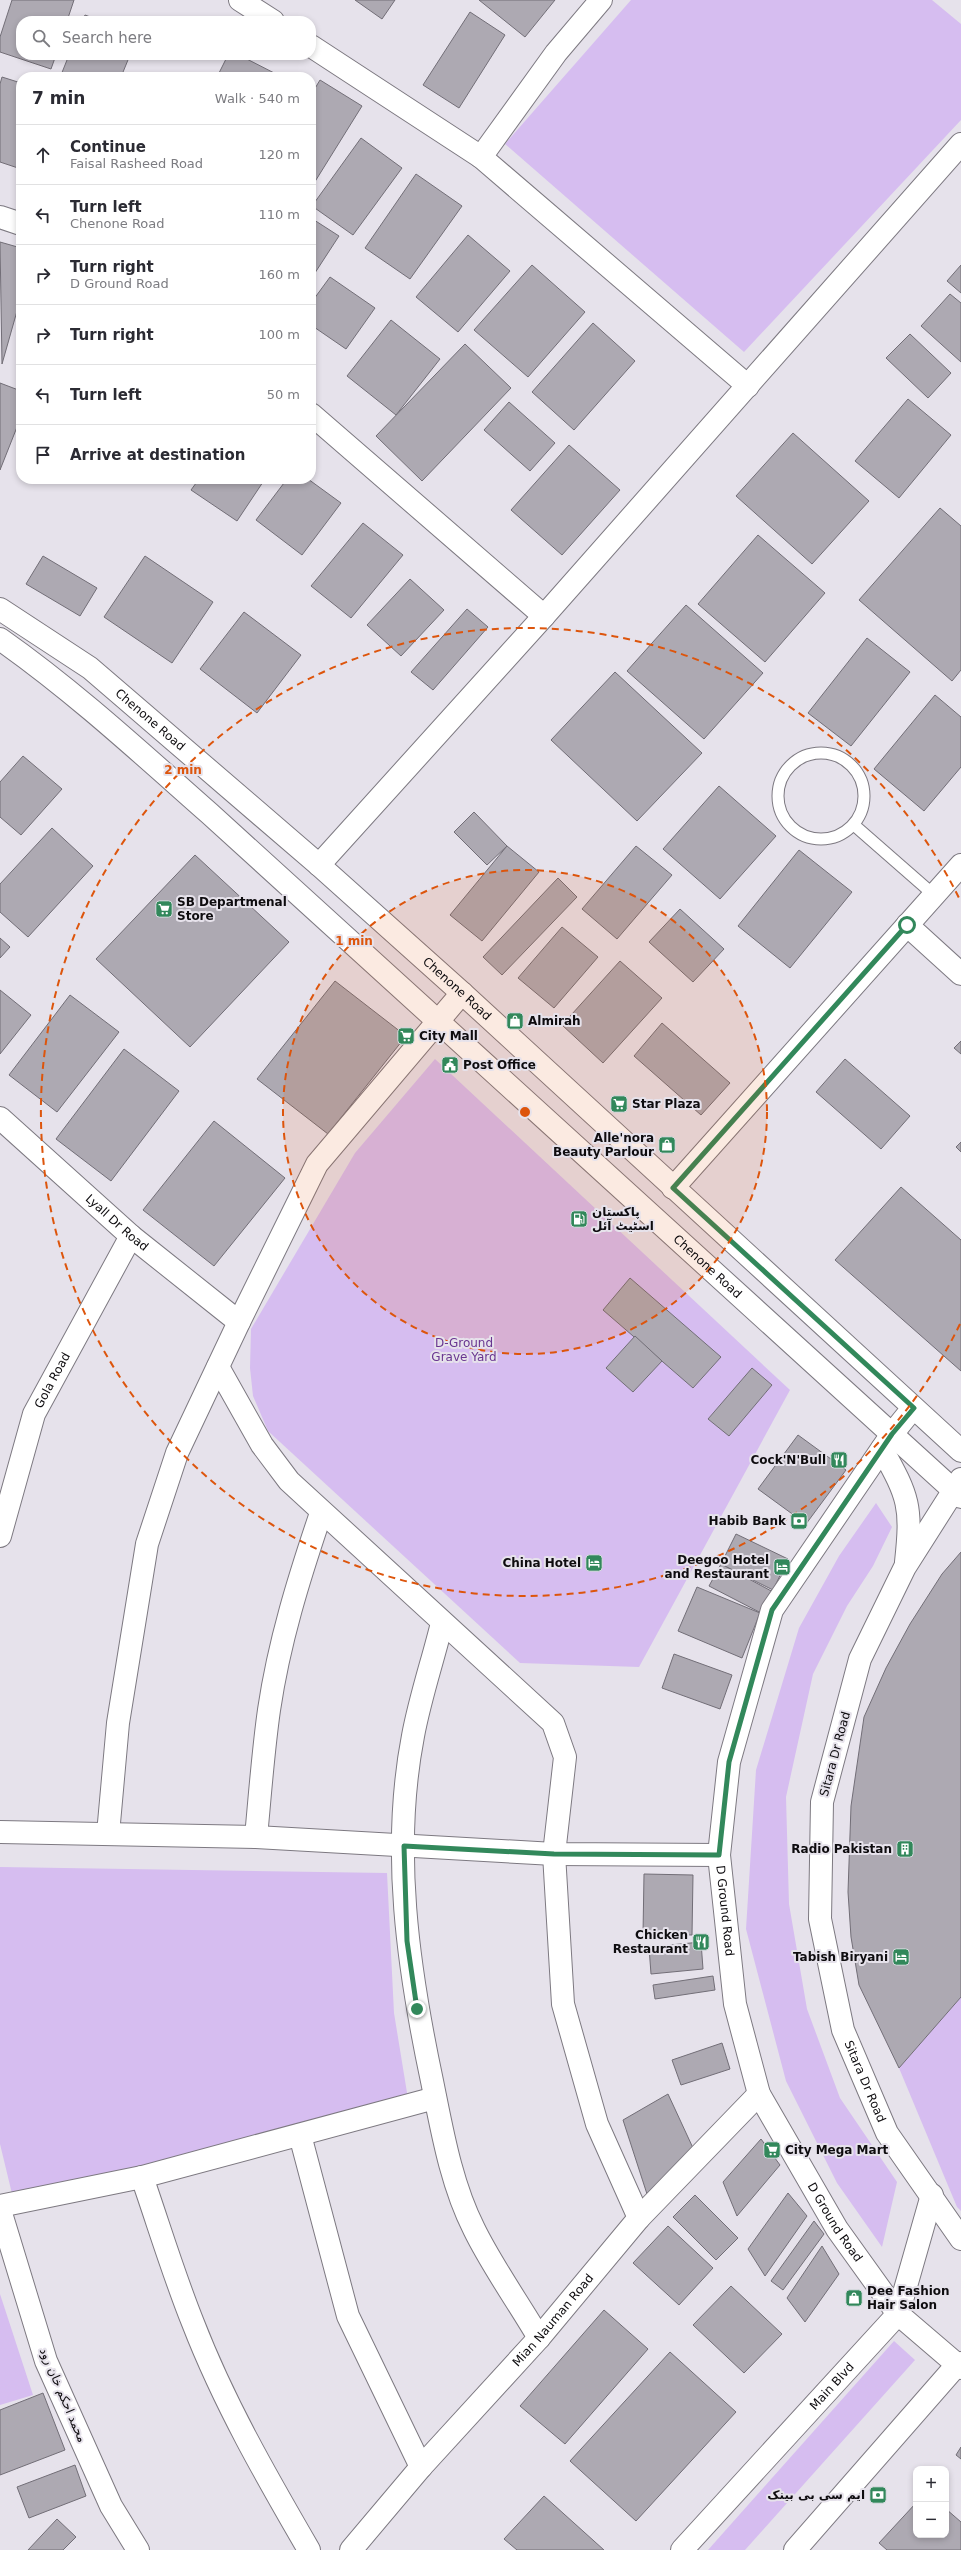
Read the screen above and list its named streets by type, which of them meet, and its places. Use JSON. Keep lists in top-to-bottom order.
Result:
{
  "streets": {
    "street": [
      "Chenone Road",
      "Lyall Dr Road",
      "Gola Road",
      "Sitara Dr Road",
      "D Ground Road",
      "Mian Nauman Road",
      "Main Blvd",
      "محمد احكم خان رود"
    ]
  },
  "crossings": [
    ["Chenone Road", "Sitara Dr Road"],
    ["Chenone Road", "D Ground Road"],
    ["Lyall Dr Road", "Gola Road"],
    ["Sitara Dr Road", "Main Blvd"],
    ["D Ground Road", "Mian Nauman Road"],
    ["D Ground Road", "Main Blvd"]
  ],
  "parks": ["D-Ground Grave Yard"],
  "places": {
    "supermarket": [
      "SB Departmenal Store",
      "City Mall",
      "Star Plaza",
      "City Mega Mart"
    ],
    "shop": ["Almirah", "Alle'nora Beauty Parlour", "Dee Fashion Hair Salon"],
    "public building": ["Post Office"],
    "fuel station": ["پاکستان اسٹیٹ آئل"],
    "restaurant": ["Cock'N'Bull", "Chicken Restaurant"],
    "bank": ["Habib Bank", "ایم سی بی بینک"],
    "hotel": ["China Hotel", "Deegoo Hotel and Restaurant", "Tabish Biryani"],
    "building": ["Radio Pakistan"]
  },
  "page": {
    "search": "Search here",
    "heading": ["7 min", "Walk · 540 m"],
    "list": [
      ["Continue", "Faisal Rasheed Road", "120 m"],
      ["Turn left", "Chenone Road", "110 m"],
      ["Turn right", "D Ground Road", "160 m"],
      ["Turn right", "100 m"],
      ["Turn left", "50 m"],
      "Arrive at destination"
    ],
    "map_buttons": ["+", "−"]
  },
  "rings": ["2 min", "1 min"]
}
